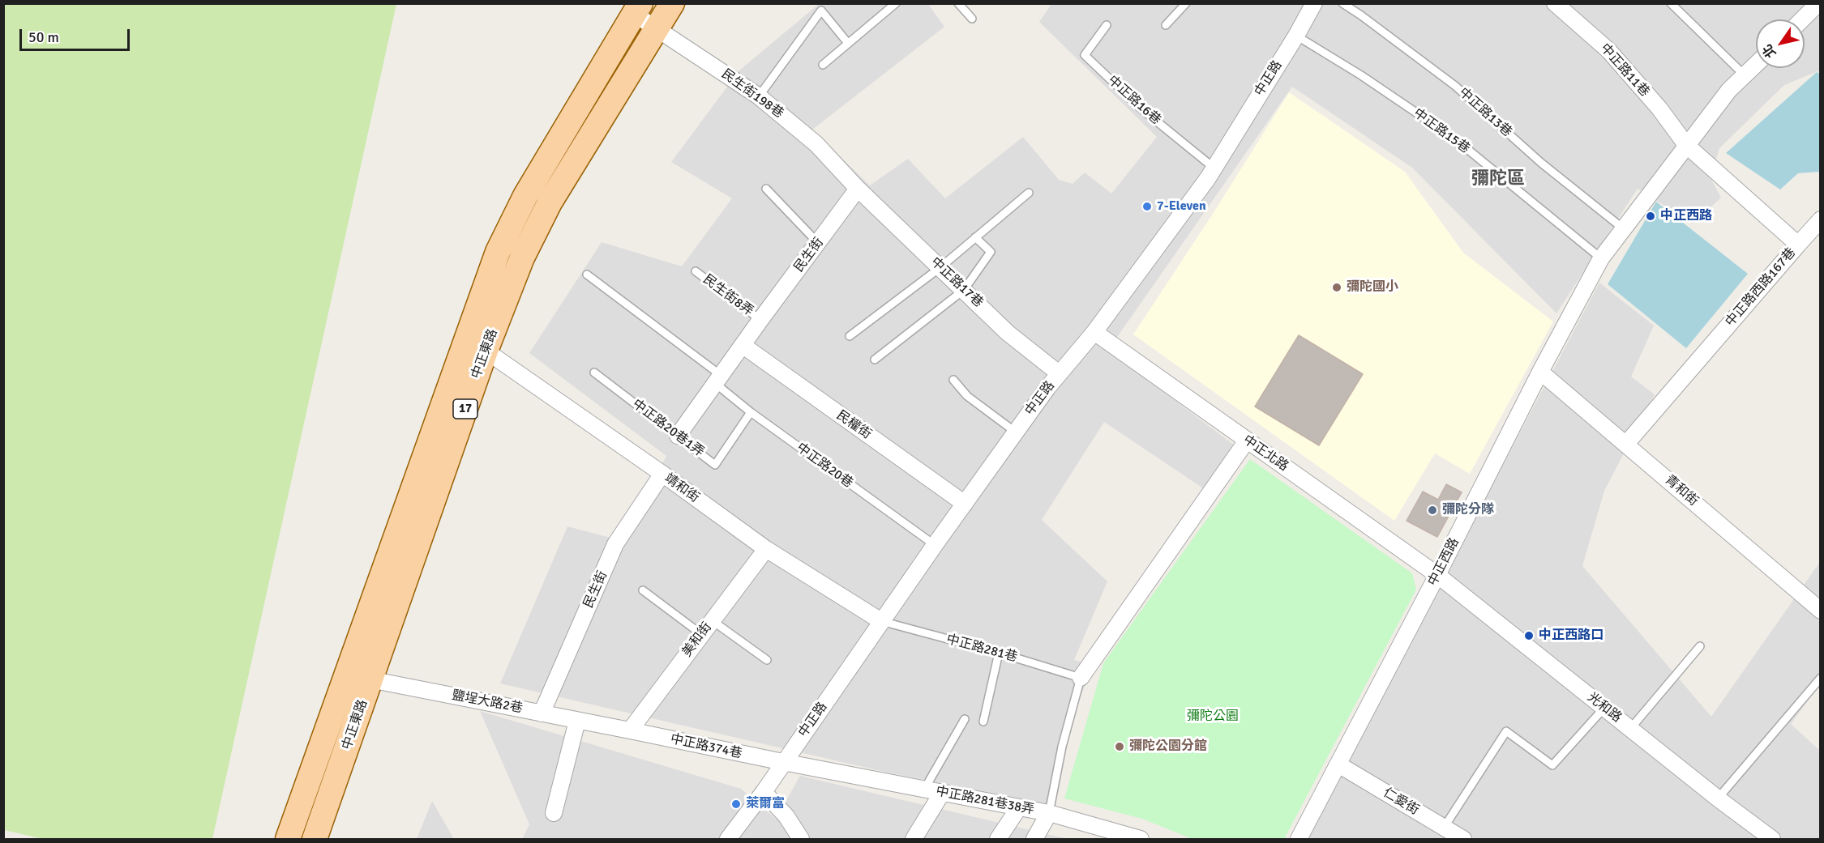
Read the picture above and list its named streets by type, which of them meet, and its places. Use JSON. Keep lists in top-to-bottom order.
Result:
{
  "streets": {
    "main road": ["中正東路", "17"],
    "street": [
      "中正路11巷",
      "中正路",
      "民生街198巷",
      "民生街",
      "中正路17巷",
      "中正路西路167巷",
      "民權街",
      "中正北路",
      "靖和街",
      "青和街",
      "中正西路",
      "美和街",
      "鹽埕大路2巷",
      "光和路",
      "中正路374巷",
      "中正路281巷38弄",
      "仁愛街"
    ],
    "lane": [
      "中正路16巷",
      "中正路13巷",
      "中正路15巷",
      "民生街8弄",
      "中正路20巷1弄",
      "中正路20巷",
      "中正路281巷"
    ]
  },
  "crossings": [
    ["中正路11巷", "中正路西路167巷"],
    ["中正路11巷", "中正西路"],
    ["中正路", "中正路16巷"],
    ["中正路", "中正路15巷"],
    ["中正路", "中正路17巷"],
    ["中正路", "民權街"],
    ["中正路", "中正北路"],
    ["中正路", "中正路20巷"],
    ["中正路", "靖和街"],
    ["中正路", "中正路281巷"],
    ["中正路", "中正路374巷"],
    ["中正路", "中正路281巷38弄"],
    ["民生街198巷", "民生街"],
    ["民生街198巷", "中正路17巷"],
    ["民生街198巷", "中正東路"],
    ["中正路13巷", "中正西路"],
    ["中正路15巷", "中正西路"],
    ["民生街", "中正路17巷"],
    ["民生街", "民生街8弄"],
    ["民生街", "民權街"],
    ["民生街", "靖和街"],
    ["民生街", "鹽埕大路2巷"],
    ["中正路西路167巷", "青和街"],
    ["中正路西路167巷", "中正西路"],
    ["中正東路", "靖和街"],
    ["中正東路", "鹽埕大路2巷"],
    ["中正路20巷1弄", "中正路20巷"],
    ["中正北路", "中正西路"],
    ["中正北路", "光和路"],
    ["靖和街", "美和街"],
    ["靖和街", "中正路281巷"],
    ["青和街", "中正西路"],
    ["中正西路", "光和路"],
    ["中正西路", "仁愛街"],
    ["美和街", "鹽埕大路2巷"],
    ["美和街", "中正路374巷"],
    ["中正路281巷", "中正路281巷38弄"],
    ["鹽埕大路2巷", "中正路374巷"],
    ["中正路374巷", "中正路281巷38弄"]
  ],
  "districts": ["彌陀區"],
  "parks": ["彌陀公園"],
  "places": [
    "7-Eleven",
    "中正西路",
    "彌陀國小",
    "彌陀分隊",
    "中正西路口",
    "彌陀公園分館",
    "萊爾富"
  ],
  "scale_bar": "50 m",
  "north": "bottom left"
}
